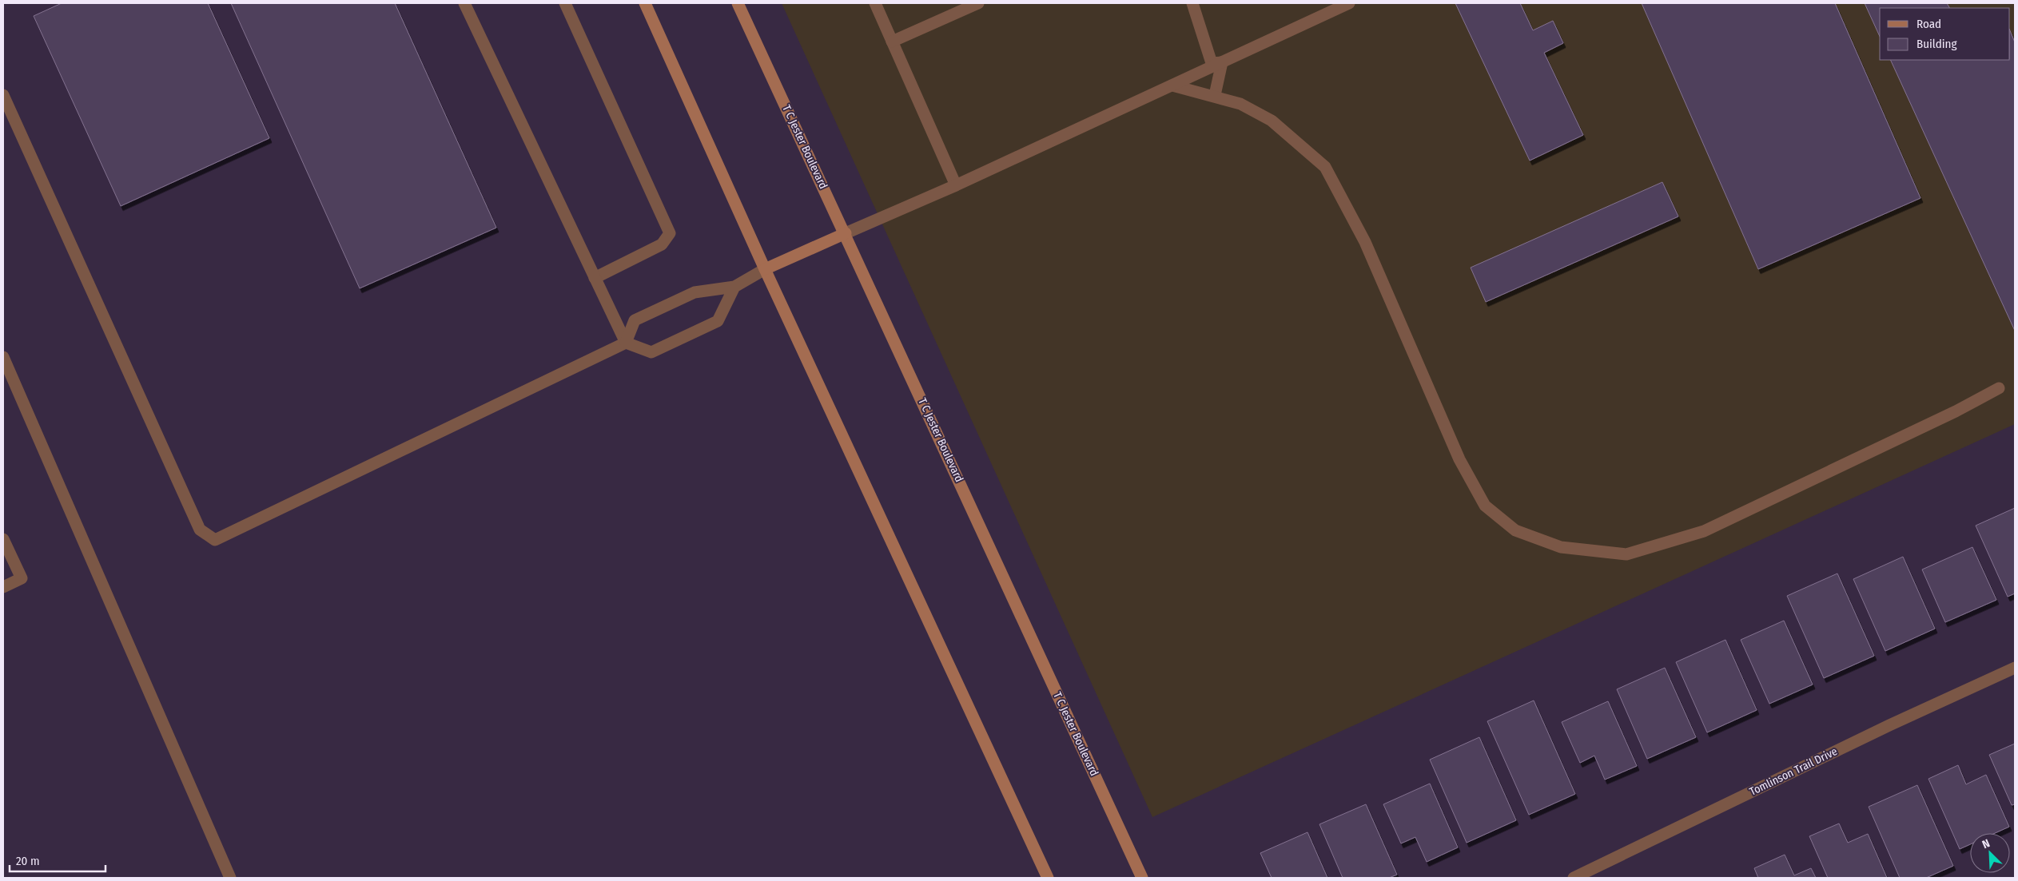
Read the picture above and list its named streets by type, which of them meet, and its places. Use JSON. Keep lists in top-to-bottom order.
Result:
{
  "streets": {
    "main road": ["T C Jester Boulevard"],
    "street": ["Tomlinson Trail Drive"]
  },
  "legend": ["Road", "Building"],
  "scale_bar": "20 m",
  "north": "top left"
}
